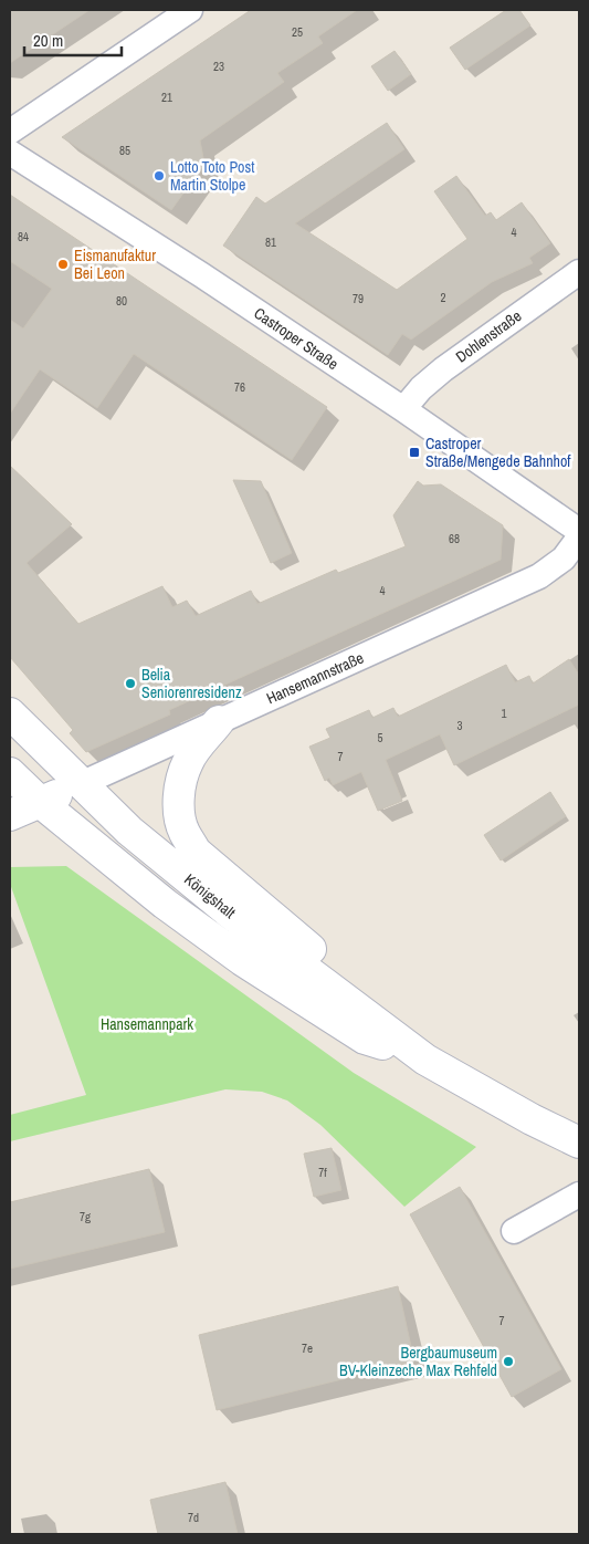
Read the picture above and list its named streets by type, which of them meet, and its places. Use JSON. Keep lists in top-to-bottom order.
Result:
{
  "streets": {
    "main road": ["Hansemannstraße", "Königshalt"],
    "street": ["Dohlenstraße", "Castroper Straße"]
  },
  "crossings": [
    ["Dohlenstraße", "Castroper Straße"],
    ["Hansemannstraße", "Königshalt"]
  ],
  "parks": ["Hansemannpark"],
  "places": {
    "other": [
      "Lotto Toto Post Martin Stolpe",
      "Eismanufaktur Bei Leon",
      "Belia Seniorenresidenz",
      "Bergbaumuseum BV-Kleinzeche Max Rehfeld"
    ],
    "transit": ["Castroper Straße/Mengede Bahnhof"]
  },
  "house_numbers": [
    "25",
    "23",
    "21",
    "85",
    "4",
    "84",
    "81",
    "2",
    "79",
    "80",
    "76",
    "68",
    "4",
    "1",
    "3",
    "5",
    "7",
    "7f",
    "7g",
    "7",
    "7e",
    "7d"
  ],
  "scale_bar": "20 m"
}
